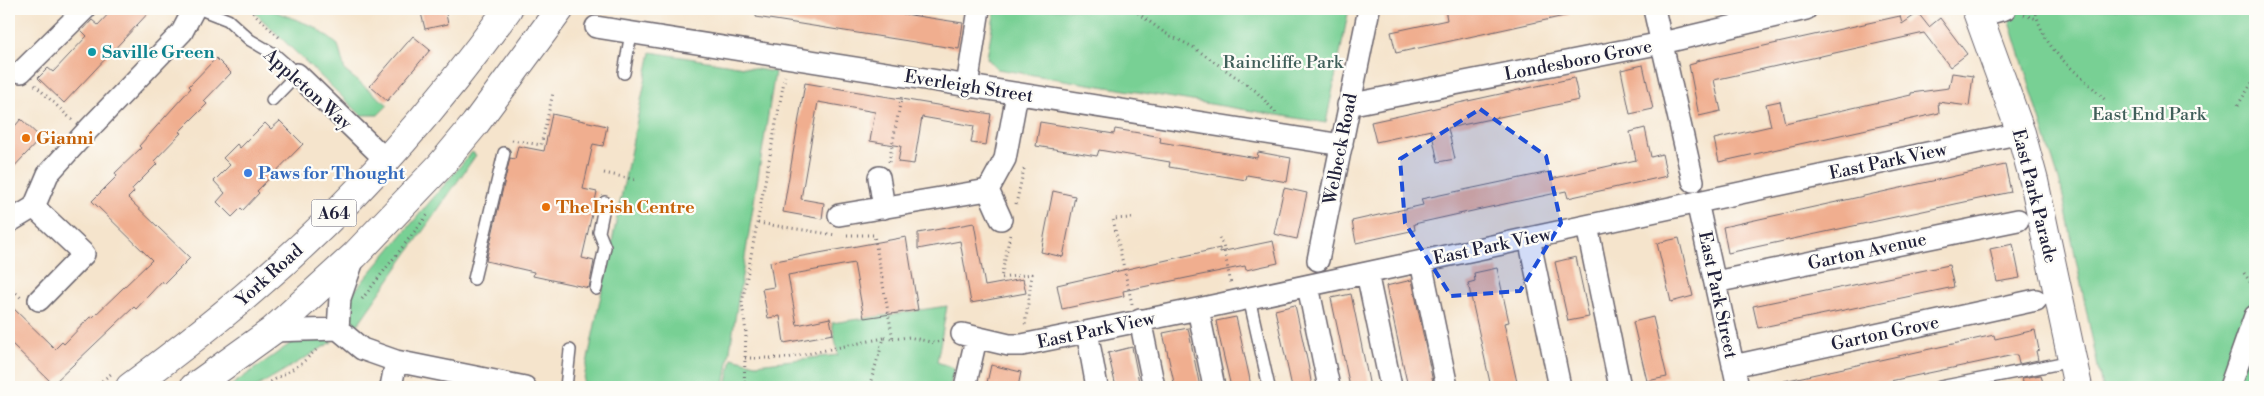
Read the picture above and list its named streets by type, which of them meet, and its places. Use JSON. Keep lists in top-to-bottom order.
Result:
{
  "streets": {
    "main road": ["East Park Parade", "A64", "York Road"],
    "street": [
      "Londesboro Grove",
      "Everleigh Street",
      "Appleton Way",
      "Welbeck Road",
      "East Park View",
      "Garton Avenue",
      "East Park Street",
      "Garton Grove"
    ]
  },
  "crossings": [
    ["Londesboro Grove", "Welbeck Road"],
    ["Everleigh Street", "Welbeck Road"],
    ["Appleton Way", "York Road"],
    ["East Park View", "East Park Parade"],
    ["East Park View", "East Park Street"],
    ["Garton Avenue", "East Park Street"],
    ["East Park Street", "Garton Grove"]
  ],
  "parks": ["Raincliffe Park", "East End Park"],
  "places": [
    "Saville Green",
    "Gianni",
    "Paws for Thought",
    "The Irish Centre"
  ]
}
